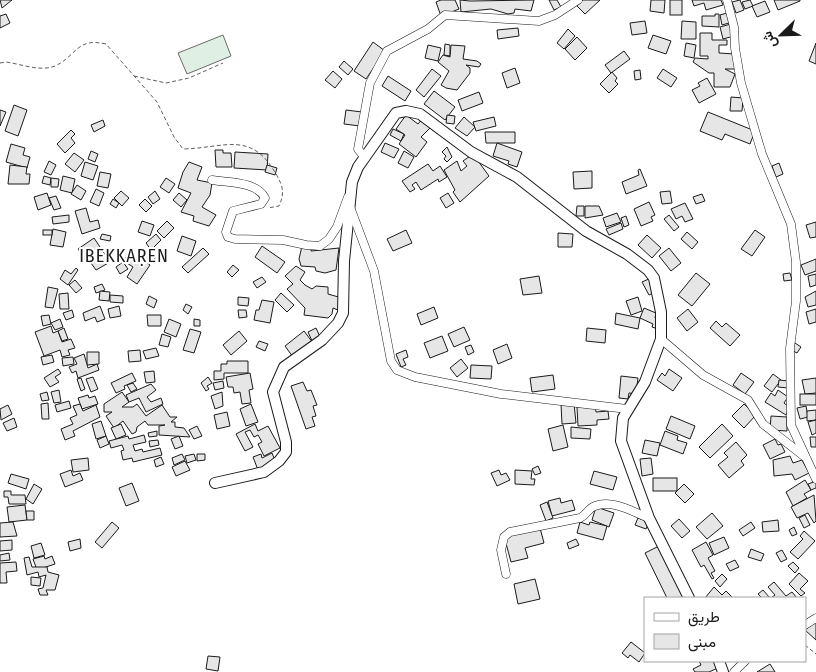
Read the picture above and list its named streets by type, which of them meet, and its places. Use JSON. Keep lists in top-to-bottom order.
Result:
{
  "districts": ["IBEKKAṚEN"],
  "legend": ["طريق", "مبنى"],
  "north": "bottom left"
}
